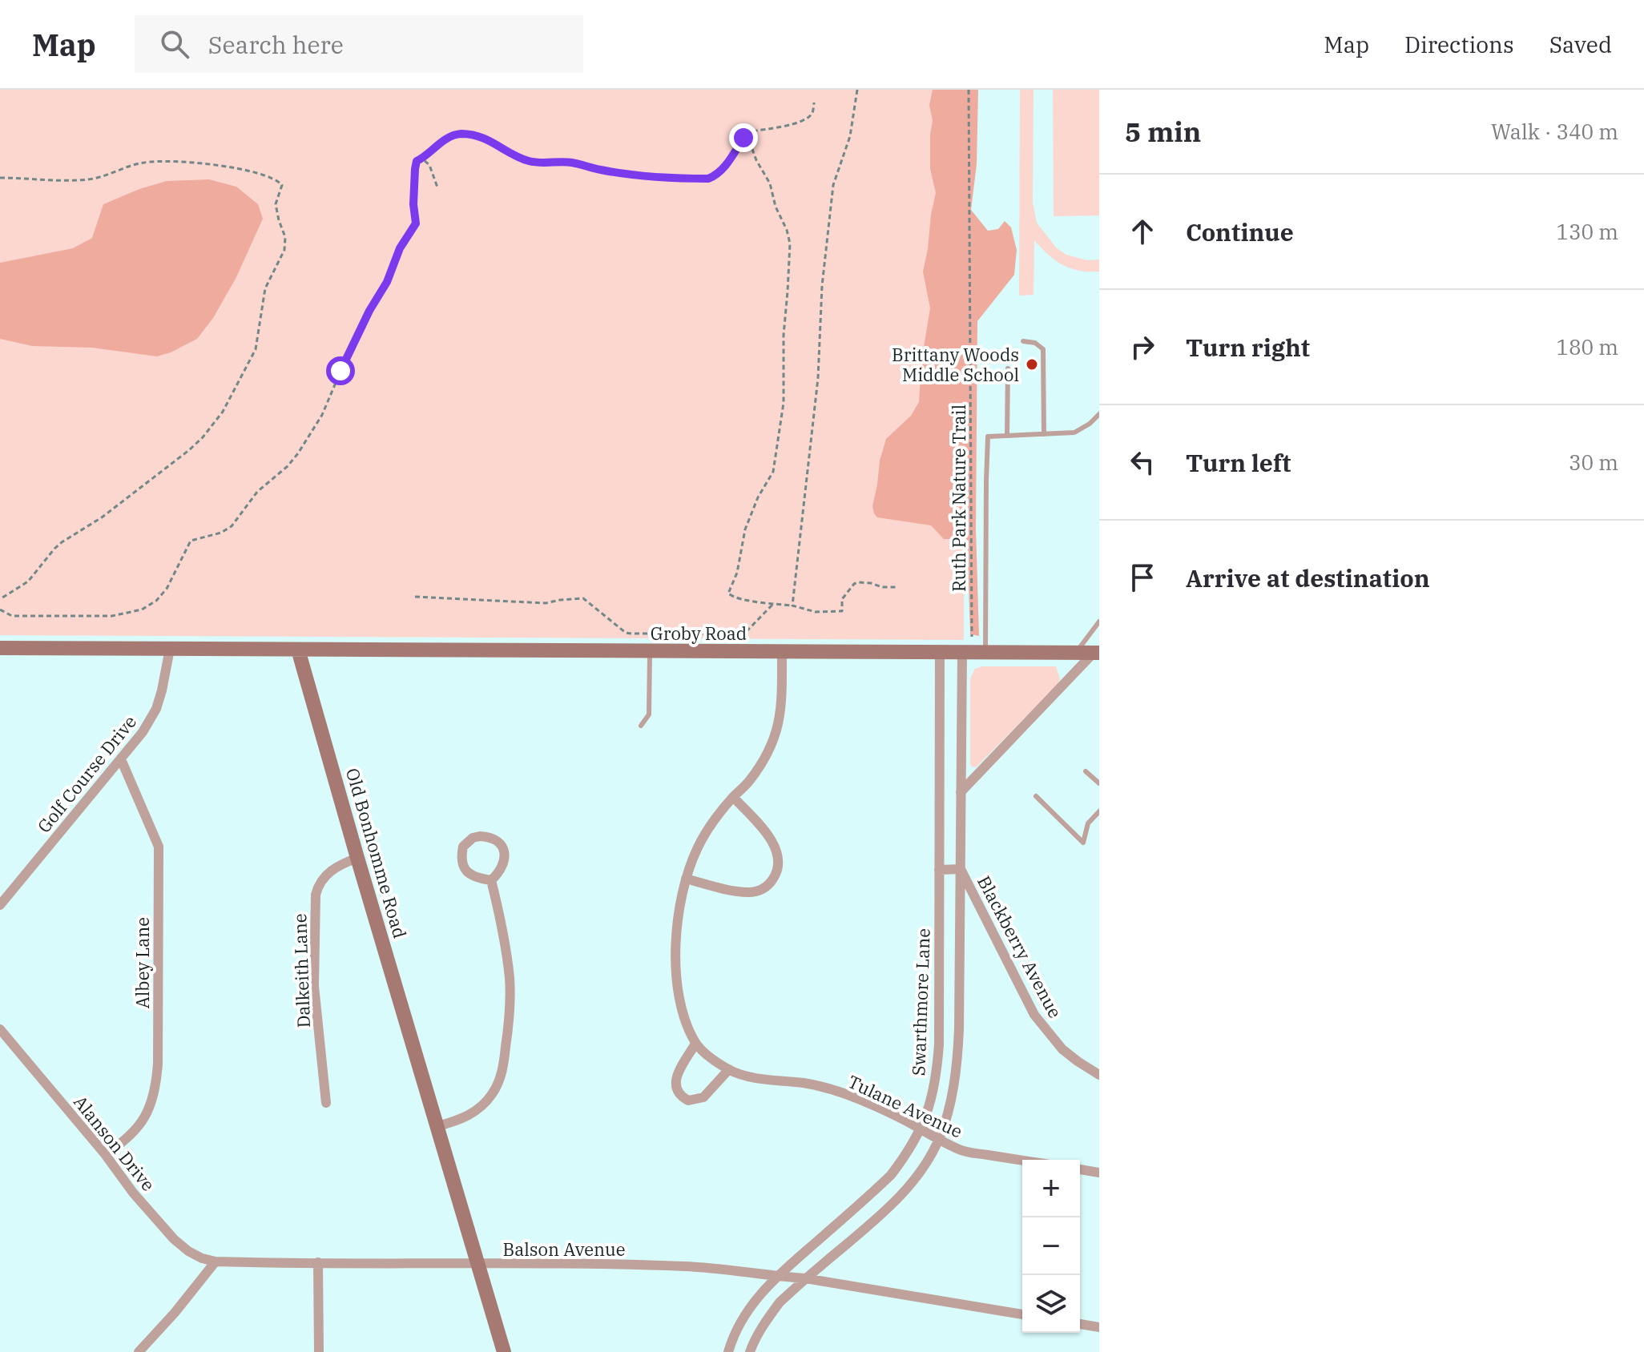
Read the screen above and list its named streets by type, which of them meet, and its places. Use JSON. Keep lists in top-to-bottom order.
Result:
{
  "streets": {
    "street": [
      "Groby Road",
      "Golf Course Drive",
      "Old Bonhomme Road",
      "Blackberry Avenue",
      "Albey Lane",
      "Dalkeith Lane",
      "Swarthmore Lane",
      "Tulane Avenue",
      "Alanson Drive",
      "Balson Avenue"
    ],
    "path": ["Ruth Park Nature Trail"]
  },
  "crossings": [
    ["Groby Road", "Old Bonhomme Road"],
    ["Groby Road", "Swarthmore Lane"],
    ["Groby Road", "Tulane Avenue"],
    ["Golf Course Drive", "Albey Lane"],
    ["Old Bonhomme Road", "Dalkeith Lane"],
    ["Old Bonhomme Road", "Balson Avenue"],
    ["Blackberry Avenue", "Swarthmore Lane"],
    ["Albey Lane", "Alanson Drive"],
    ["Swarthmore Lane", "Tulane Avenue"],
    ["Swarthmore Lane", "Balson Avenue"],
    ["Alanson Drive", "Balson Avenue"]
  ],
  "places": ["Brittany Woods Middle School"],
  "page": {
    "header": "Map",
    "search": "Search here",
    "nav": ["Map", "Directions", "Saved"],
    "heading": ["5 min", "Walk · 340 m"],
    "list": [
      ["Continue", "130 m"],
      ["Turn right", "180 m"],
      ["Turn left", "30 m"],
      "Arrive at destination"
    ],
    "map_buttons": ["+", "−"]
  }
}
